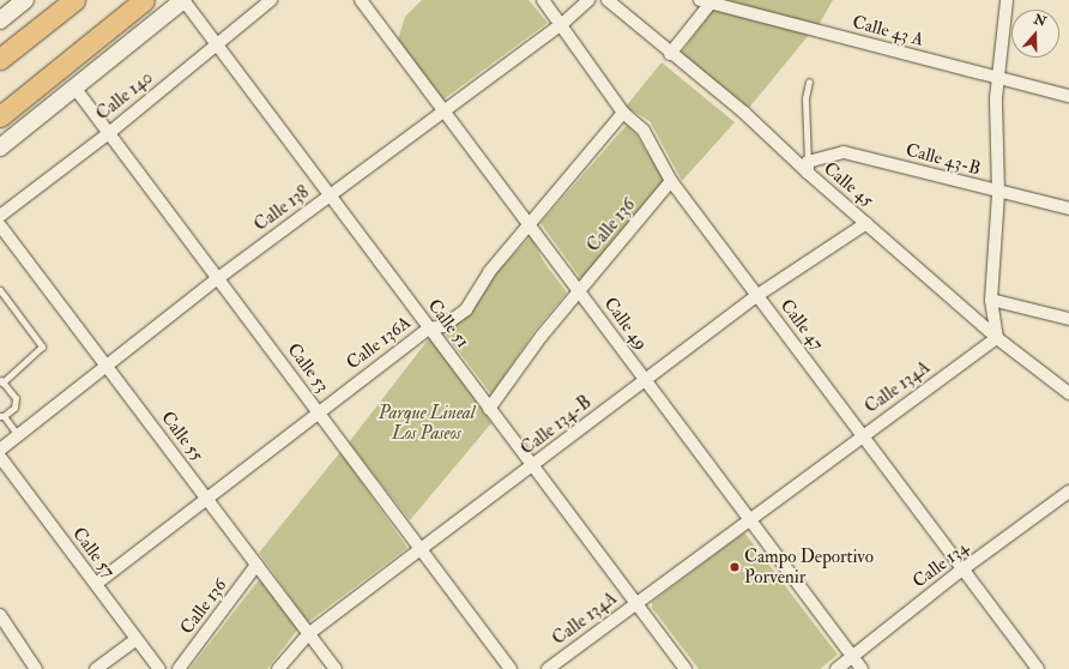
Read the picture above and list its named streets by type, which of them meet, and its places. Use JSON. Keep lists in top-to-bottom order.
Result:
{
  "streets": {
    "street": [
      "Calle 43 A",
      "Calle 140",
      "Calle 43-B",
      "Calle 45",
      "Calle 138",
      "Calle 136",
      "Calle 51",
      "Calle 49",
      "Calle 47",
      "Calle 136A",
      "Calle 53",
      "Calle 134A",
      "Calle 134-B",
      "Calle 55",
      "Calle 57",
      "Calle 134"
    ]
  },
  "crossings": [
    ["Calle 140", "Calle 51"],
    ["Calle 140", "Calle 53"],
    ["Calle 43-B", "Calle 45"],
    ["Calle 45", "Calle 134A"],
    ["Calle 45", "Calle 134-B"],
    ["Calle 138", "Calle 51"],
    ["Calle 138", "Calle 49"],
    ["Calle 138", "Calle 47"],
    ["Calle 138", "Calle 53"],
    ["Calle 138", "Calle 55"],
    ["Calle 136", "Calle 51"],
    ["Calle 136", "Calle 49"],
    ["Calle 136", "Calle 47"],
    ["Calle 136", "Calle 55"],
    ["Calle 51", "Calle 136A"],
    ["Calle 51", "Calle 134A"],
    ["Calle 51", "Calle 134-B"],
    ["Calle 49", "Calle 136A"],
    ["Calle 49", "Calle 134A"],
    ["Calle 49", "Calle 134-B"],
    ["Calle 49", "Calle 134"],
    ["Calle 47", "Calle 136A"],
    ["Calle 47", "Calle 134A"],
    ["Calle 47", "Calle 134-B"],
    ["Calle 47", "Calle 134"],
    ["Calle 136A", "Calle 53"],
    ["Calle 136A", "Calle 55"],
    ["Calle 136A", "Calle 57"],
    ["Calle 53", "Calle 134-B"],
    ["Calle 134-B", "Calle 55"]
  ],
  "parks": ["Parque Lineal Los Paseos"],
  "places": ["Campo Deportivo Porvenir"],
  "north": "top"
}
